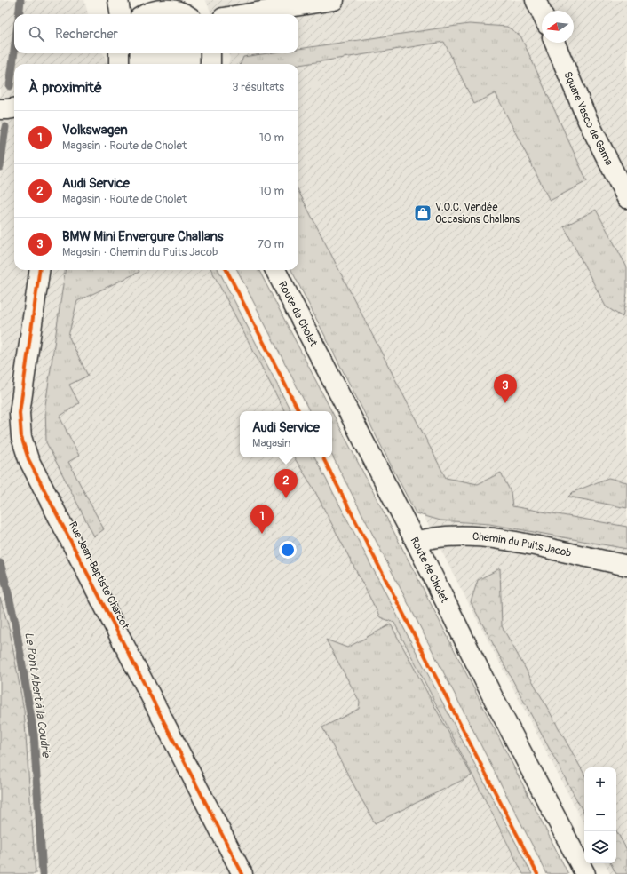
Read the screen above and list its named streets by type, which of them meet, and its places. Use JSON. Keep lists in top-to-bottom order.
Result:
{
  "streets": {
    "street": [
      "Square Vasco de Gama",
      "Route de Cholet",
      "Chemin du Puits Jacob",
      "Rue Jean-Baptiste Charcot"
    ]
  },
  "crossings": [
    ["Route de Cholet", "Chemin du Puits Jacob"]
  ],
  "water": ["Le Pont Abert à la Coudrie"],
  "places": {
    "shop": ["V.O.C. Vendée Occasions Challans"]
  },
  "north": "left",
  "page": {
    "search": "Rechercher",
    "heading": ["À proximité", "3 résultats"],
    "list": [
      {
        "mark": "1",
        "name": "Volkswagen",
        "note": "Magasin · Route de Cholet",
        "value": "10 m"
      },
      {
        "mark": "2",
        "name": "Audi Service",
        "note": "Magasin · Route de Cholet",
        "value": "10 m"
      },
      {
        "mark": "3",
        "name": "BMW Mini Envergure Challans",
        "note": "Magasin · Chemin du Puits Jacob",
        "value": "70 m"
      }
    ],
    "pins": ["3", "2", "1"],
    "popup": ["Audi Service", "Magasin"],
    "map_buttons": ["+", "−"]
  }
}
